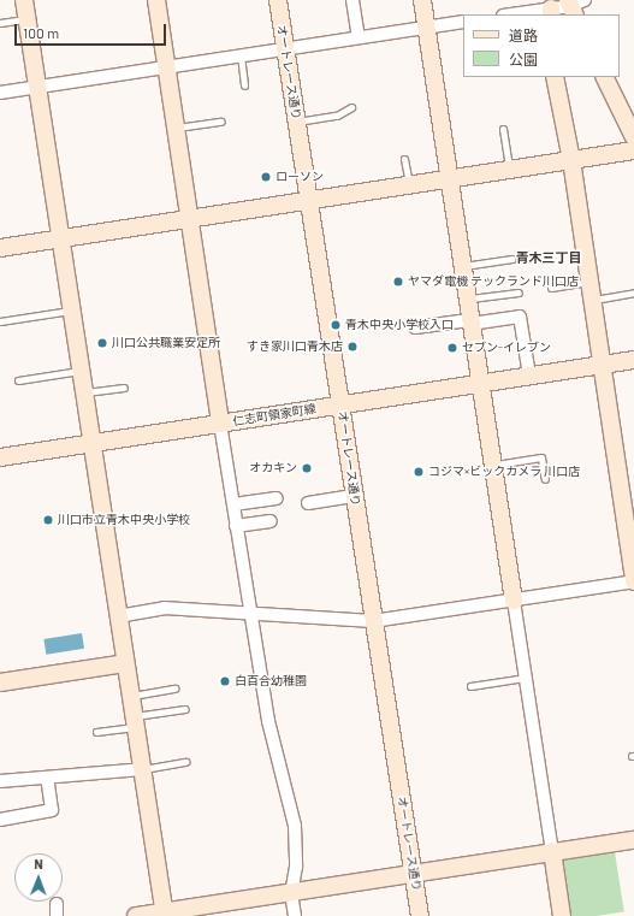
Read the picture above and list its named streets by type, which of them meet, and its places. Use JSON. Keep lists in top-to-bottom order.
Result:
{
  "streets": {
    "street": ["オートレース通り", "仁志町領家町線"]
  },
  "crossings": [
    ["オートレース通り", "仁志町領家町線"]
  ],
  "districts": ["青木三丁目"],
  "places": [
    "ローソン",
    "ヤマダ電機 テックランド川口店",
    "青木中央小学校入口",
    "川口公共職業安定所",
    "すき家川口青木店",
    "セブン-イレブン",
    "オカキン",
    "コジマ×ビックカメラ 川口店",
    "川口市立青木中央小学校",
    "白百合幼稚園"
  ],
  "legend": ["道路", "公園"],
  "scale_bar": "100 m",
  "north": "top"
}
